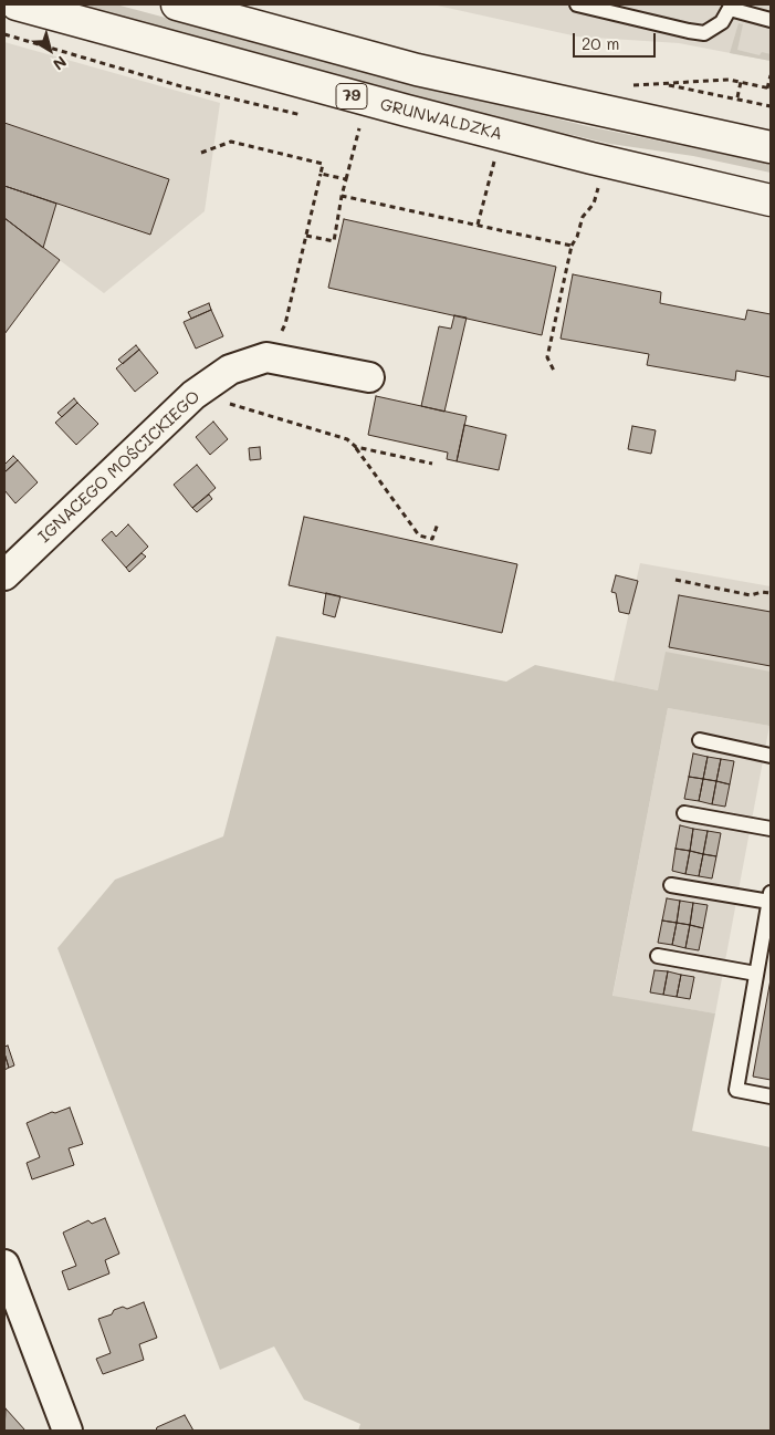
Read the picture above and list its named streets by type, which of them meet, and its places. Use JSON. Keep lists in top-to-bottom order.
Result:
{
  "streets": {
    "main road": ["79", "GRUNWALDZKA"],
    "street": ["IGNACEGO MOŚCICKIEGO"]
  },
  "scale_bar": "20 m",
  "north": "bottom right"
}
